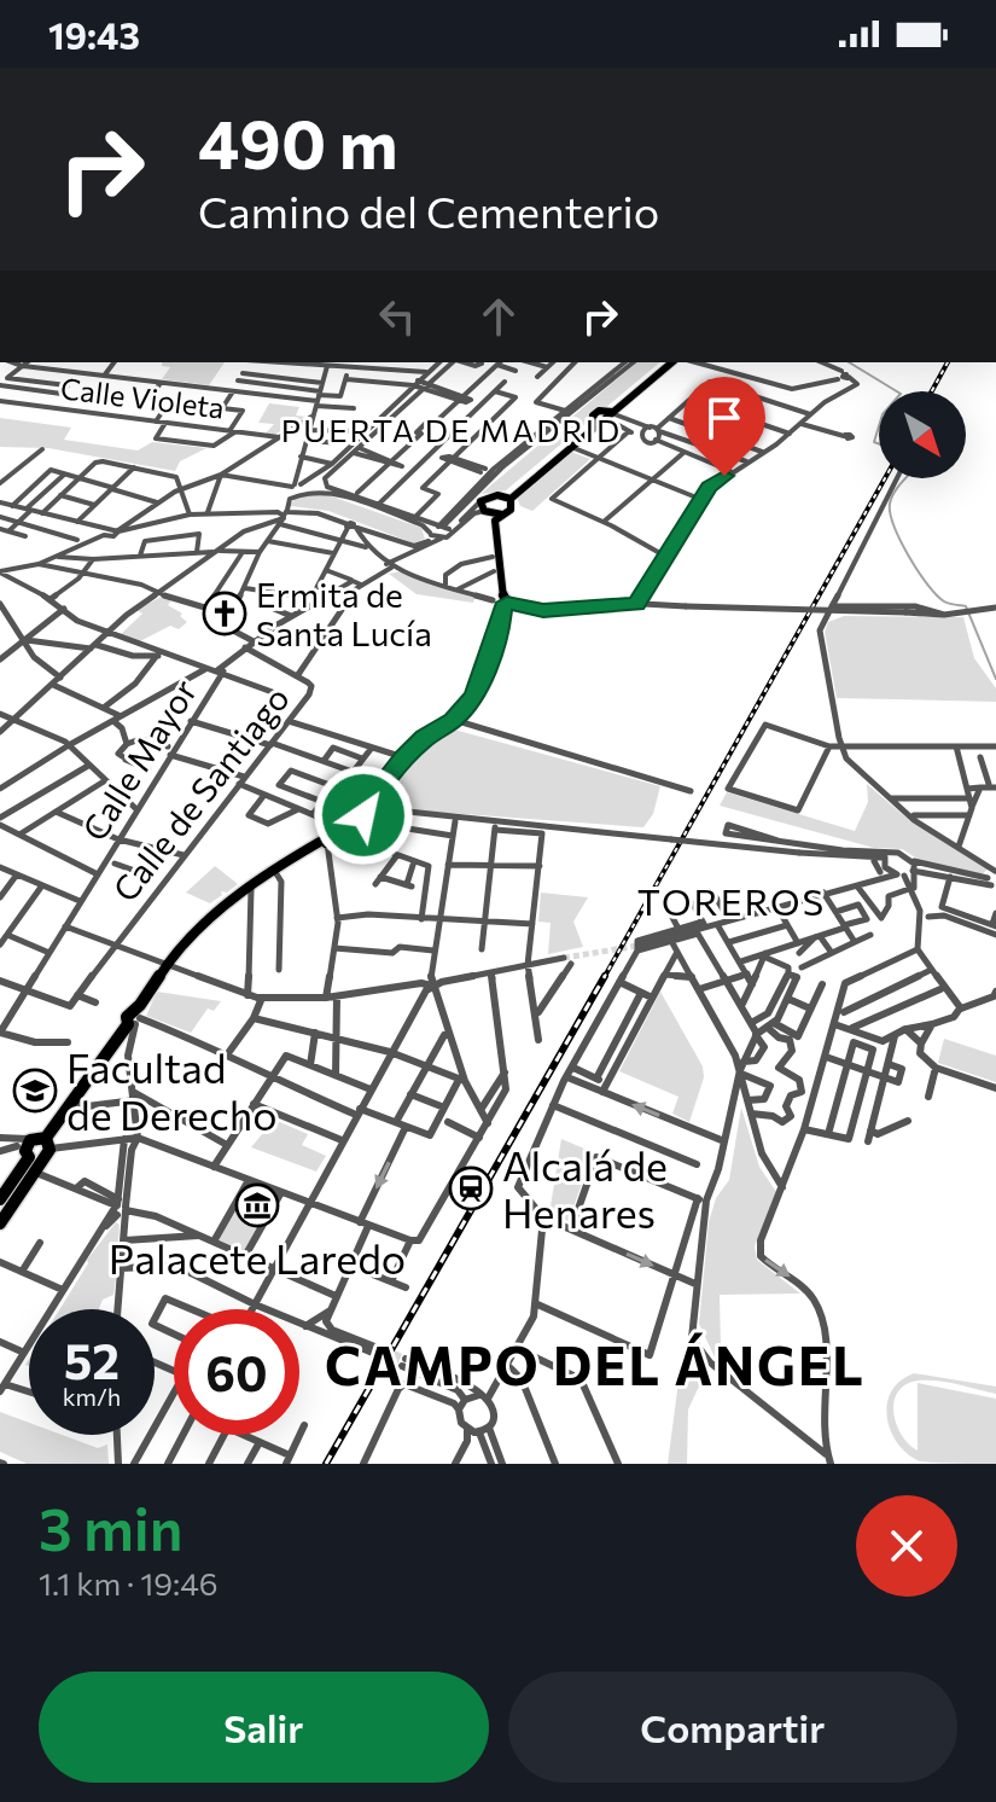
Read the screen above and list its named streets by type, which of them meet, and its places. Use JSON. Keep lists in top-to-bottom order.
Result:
{
  "streets": {
    "street": ["Calle Violeta", "Calle Mayor", "Calle de Santiago"]
  },
  "districts": ["PUERTA DE MADRID", "TOREROS", "CAMPO DEL ÁNGEL"],
  "places": {
    "church": ["Ermita de Santa Lucía"],
    "school or university": ["Facultad de Derecho"],
    "station": ["Alcalá de Henares"],
    "museum": ["Palacete Laredo"]
  },
  "north": "bottom right",
  "page": {
    "status": "19:43",
    "turn": ["490 m", "Camino del Cementerio"],
    "speed": "52 km/h",
    "limit": "60",
    "heading": ["3 min", "1.1 km · 19:46"],
    "buttons": ["Salir", "Compartir"]
  }
}
